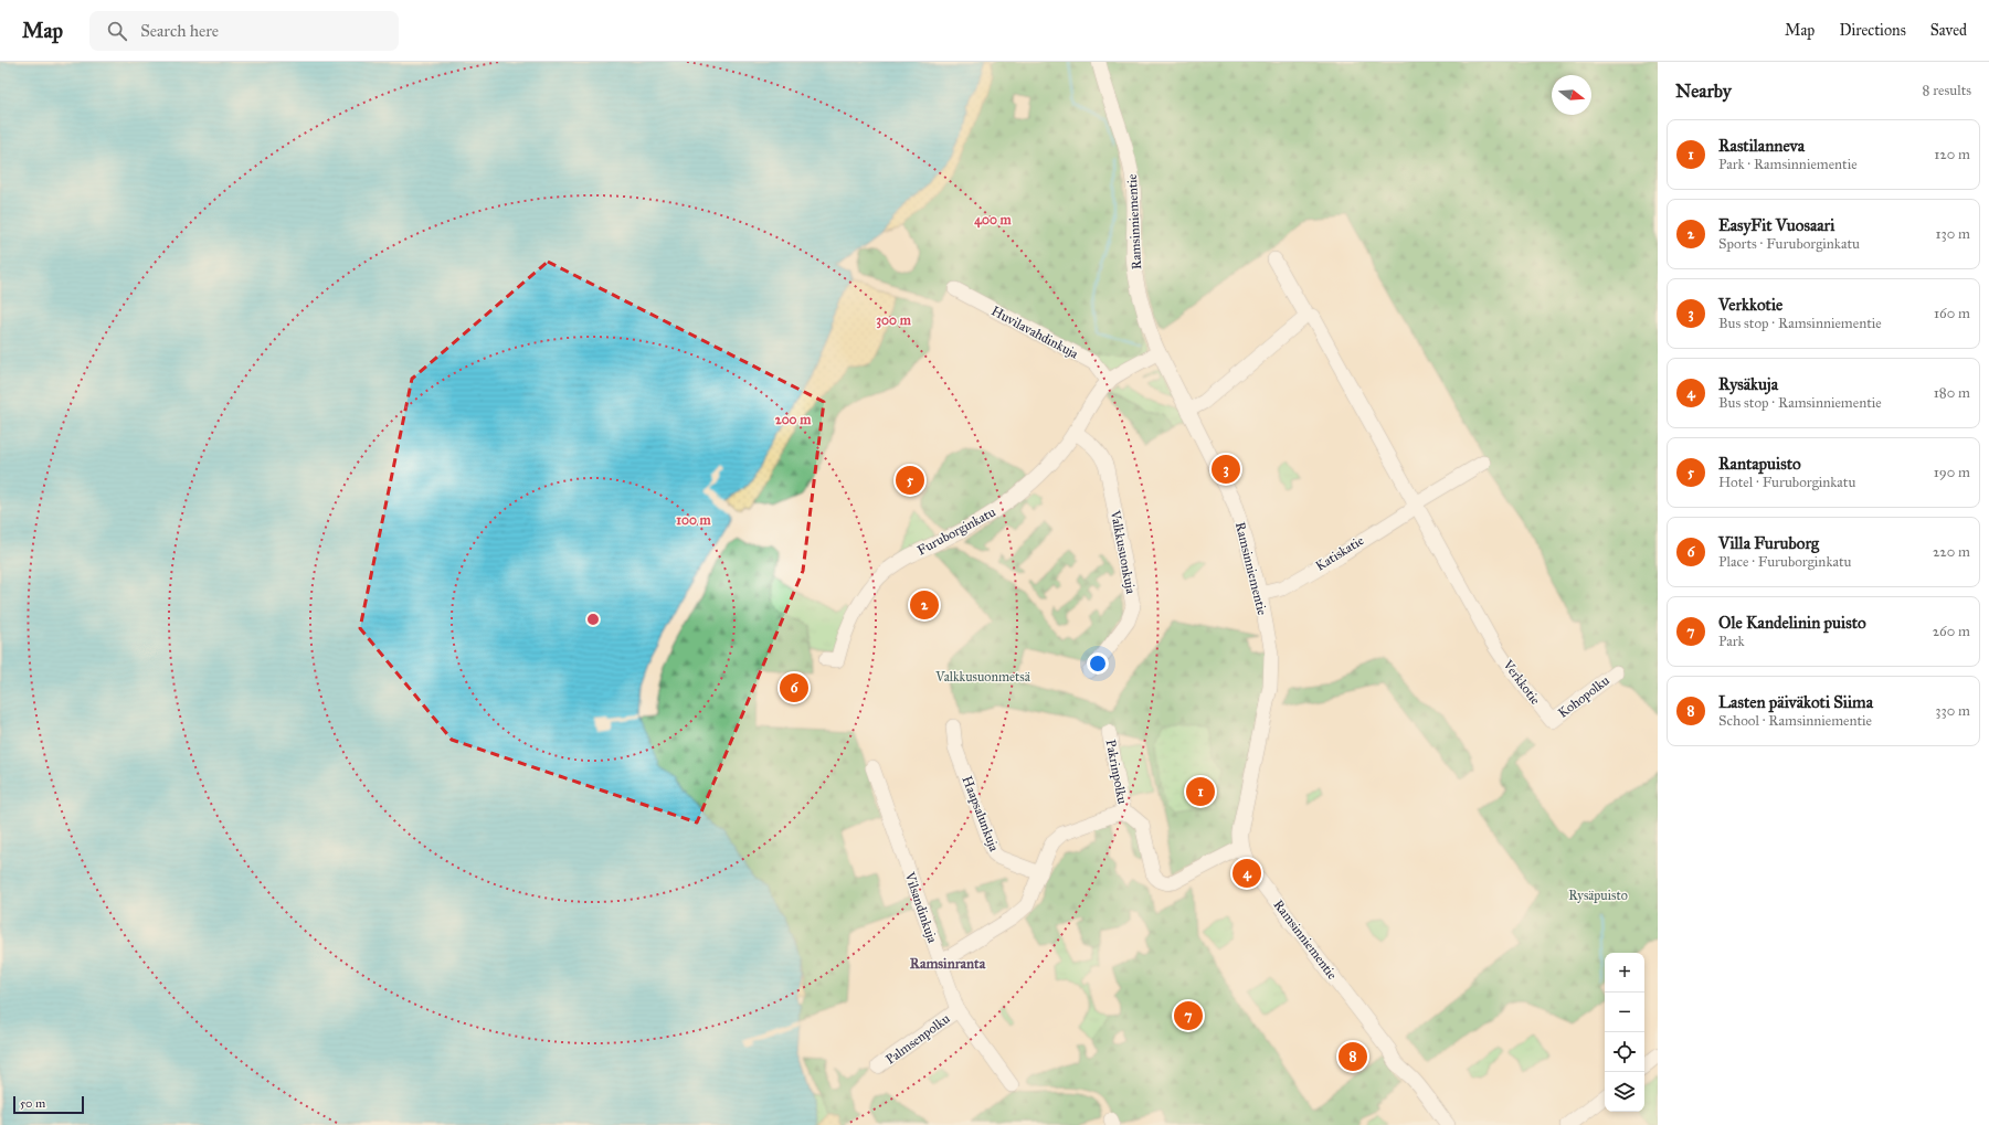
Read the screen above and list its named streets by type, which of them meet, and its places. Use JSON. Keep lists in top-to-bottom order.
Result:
{
  "streets": {
    "street": [
      "Ramsinniementie",
      "Huvilavahdinkuja",
      "Furuborginkatu",
      "Valkkusuonkuja",
      "Katiskatie",
      "Verkkotie",
      "Kohopolku",
      "Pakrinpolku",
      "Haapsalunkuja",
      "Vilsandinkuja",
      "Palmsenpolku"
    ]
  },
  "crossings": [
    ["Ramsinniementie", "Furuborginkatu"],
    ["Ramsinniementie", "Katiskatie"],
    ["Huvilavahdinkuja", "Furuborginkatu"],
    ["Furuborginkatu", "Valkkusuonkuja"],
    ["Katiskatie", "Verkkotie"],
    ["Verkkotie", "Kohopolku"],
    ["Vilsandinkuja", "Palmsenpolku"]
  ],
  "districts": ["Ramsinranta"],
  "parks": ["Valkkusuonmetsä", "Rysäpuisto"],
  "scale_bar": "50 m",
  "north": "right",
  "page": {
    "header": "Map",
    "search": "Search here",
    "nav": ["Map", "Directions", "Saved"],
    "heading": ["Nearby", "8 results"],
    "list": [
      {
        "mark": "1",
        "name": "Rastilanneva",
        "note": "Park · Ramsinniementie",
        "value": "120 m"
      },
      {
        "mark": "2",
        "name": "EasyFit Vuosaari",
        "note": "Sports · Furuborginkatu",
        "value": "130 m"
      },
      {
        "mark": "3",
        "name": "Verkkotie",
        "note": "Bus stop · Ramsinniementie",
        "value": "160 m"
      },
      {
        "mark": "4",
        "name": "Rysäkuja",
        "note": "Bus stop · Ramsinniementie",
        "value": "180 m"
      },
      {
        "mark": "5",
        "name": "Rantapuisto",
        "note": "Hotel · Furuborginkatu",
        "value": "190 m"
      },
      {
        "mark": "6",
        "name": "Villa Furuborg",
        "note": "Place · Furuborginkatu",
        "value": "220 m"
      },
      {
        "mark": "7",
        "name": "Ole Kandelinin puisto",
        "note": "Park",
        "value": "260 m"
      },
      {
        "mark": "8",
        "name": "Lasten päiväkoti Siima",
        "note": "School · Ramsinniementie",
        "value": "330 m"
      }
    ],
    "pins": [
      "3",
      "5",
      "2",
      "6",
      "1",
      "4",
      "7",
      "8"
    ],
    "map_buttons": ["+", "−"],
    "scale": "50 m"
  },
  "rings": [
    "400 m",
    "300 m",
    "200 m",
    "100 m"
  ]
}
